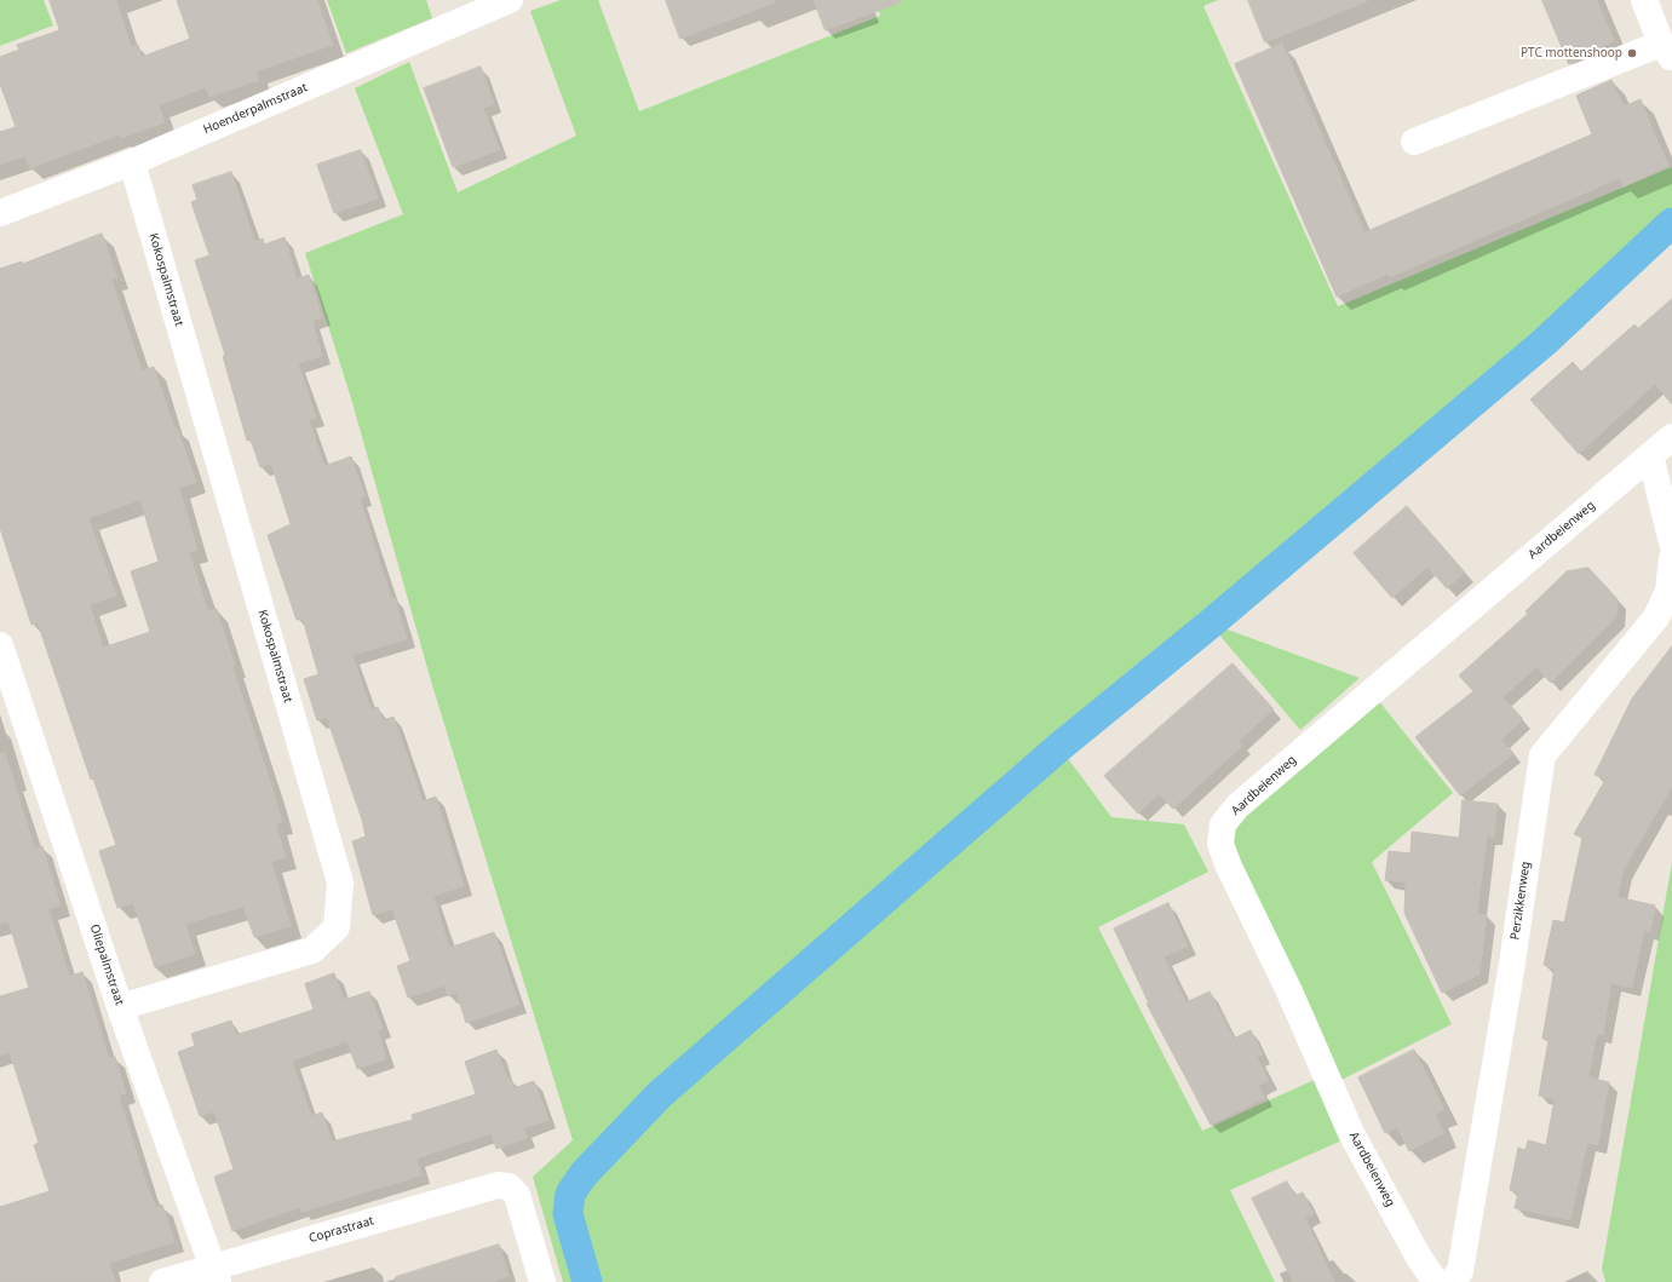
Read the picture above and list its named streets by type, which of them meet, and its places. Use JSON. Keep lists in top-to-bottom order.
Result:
{
  "streets": {
    "street": [
      "Hoenderpalmstraat",
      "Kokospalmstraat",
      "Aardbeienweg",
      "Perzikkenweg",
      "Oliepalmstraat",
      "Coprastraat"
    ]
  },
  "crossings": [
    ["Hoenderpalmstraat", "Kokospalmstraat"],
    ["Kokospalmstraat", "Oliepalmstraat"],
    ["Oliepalmstraat", "Coprastraat"]
  ],
  "places": ["PTC mottenshoop"]
}
